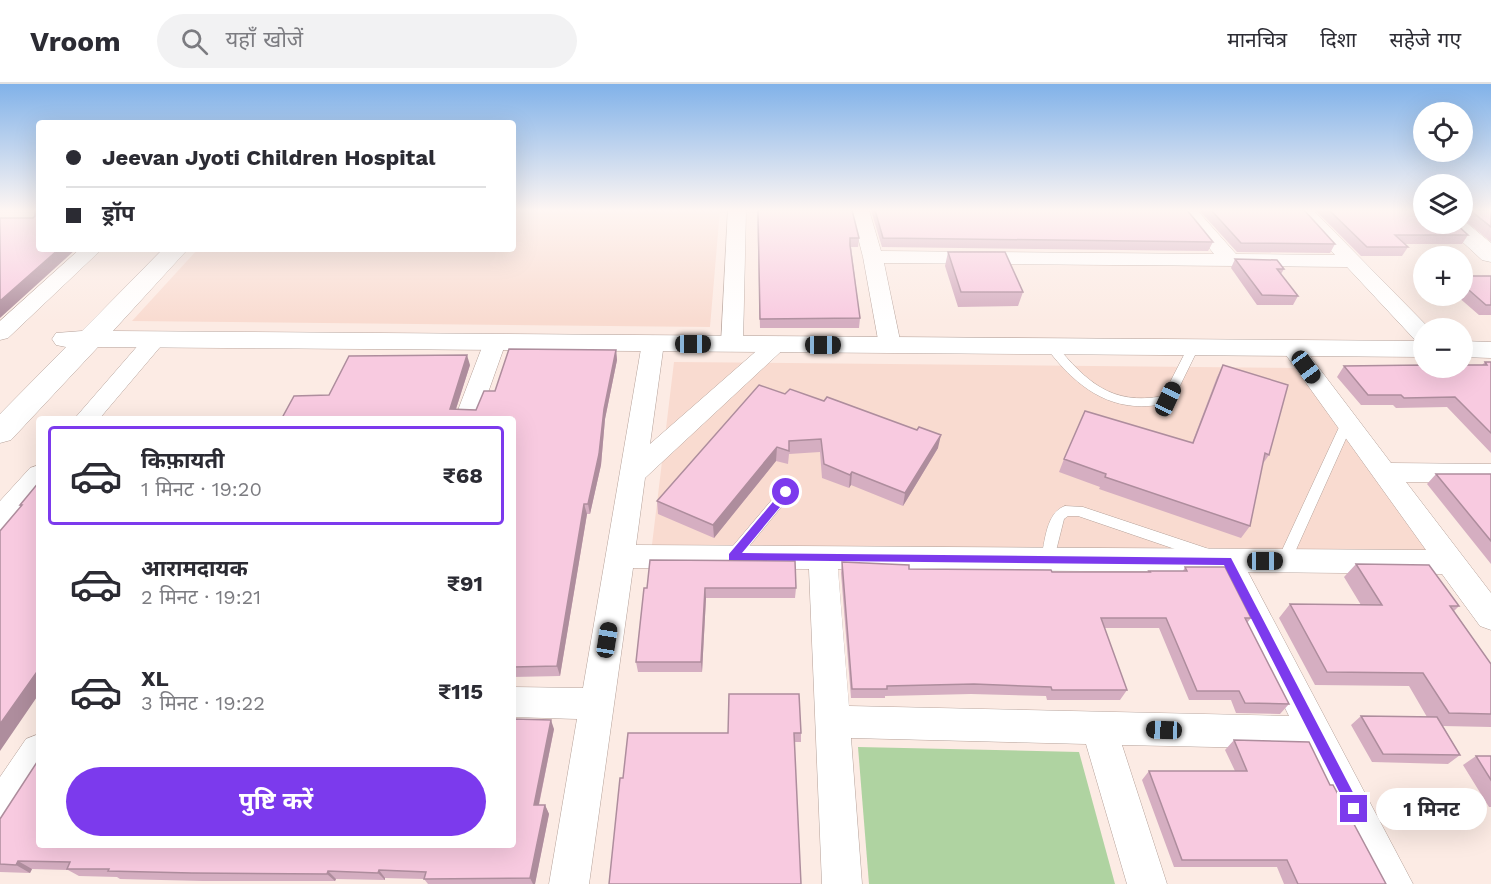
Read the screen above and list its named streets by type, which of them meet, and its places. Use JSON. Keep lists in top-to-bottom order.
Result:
{
  "page": {
    "header": "Vroom",
    "search": "यहाँ खोजें",
    "nav": ["मानचित्र", "दिशा", "सहेजे गए"],
    "map_buttons": ["+", "−"],
    "banner": ["Jeevan Jyoti Children Hospital", "ड्रॉप"],
    "list": [
      {
        "name": "किफ़ायती",
        "note": "1 मिनट · 19:20",
        "value": "₹68"
      },
      {
        "name": "आरामदायक",
        "note": "2 मिनट · 19:21",
        "value": "₹91"
      },
      {
        "name": "XL",
        "note": "3 मिनट · 19:22",
        "value": "₹115"
      }
    ],
    "buttons": "पुष्टि करें",
    "bubble": "1 मिनट"
  }
}
